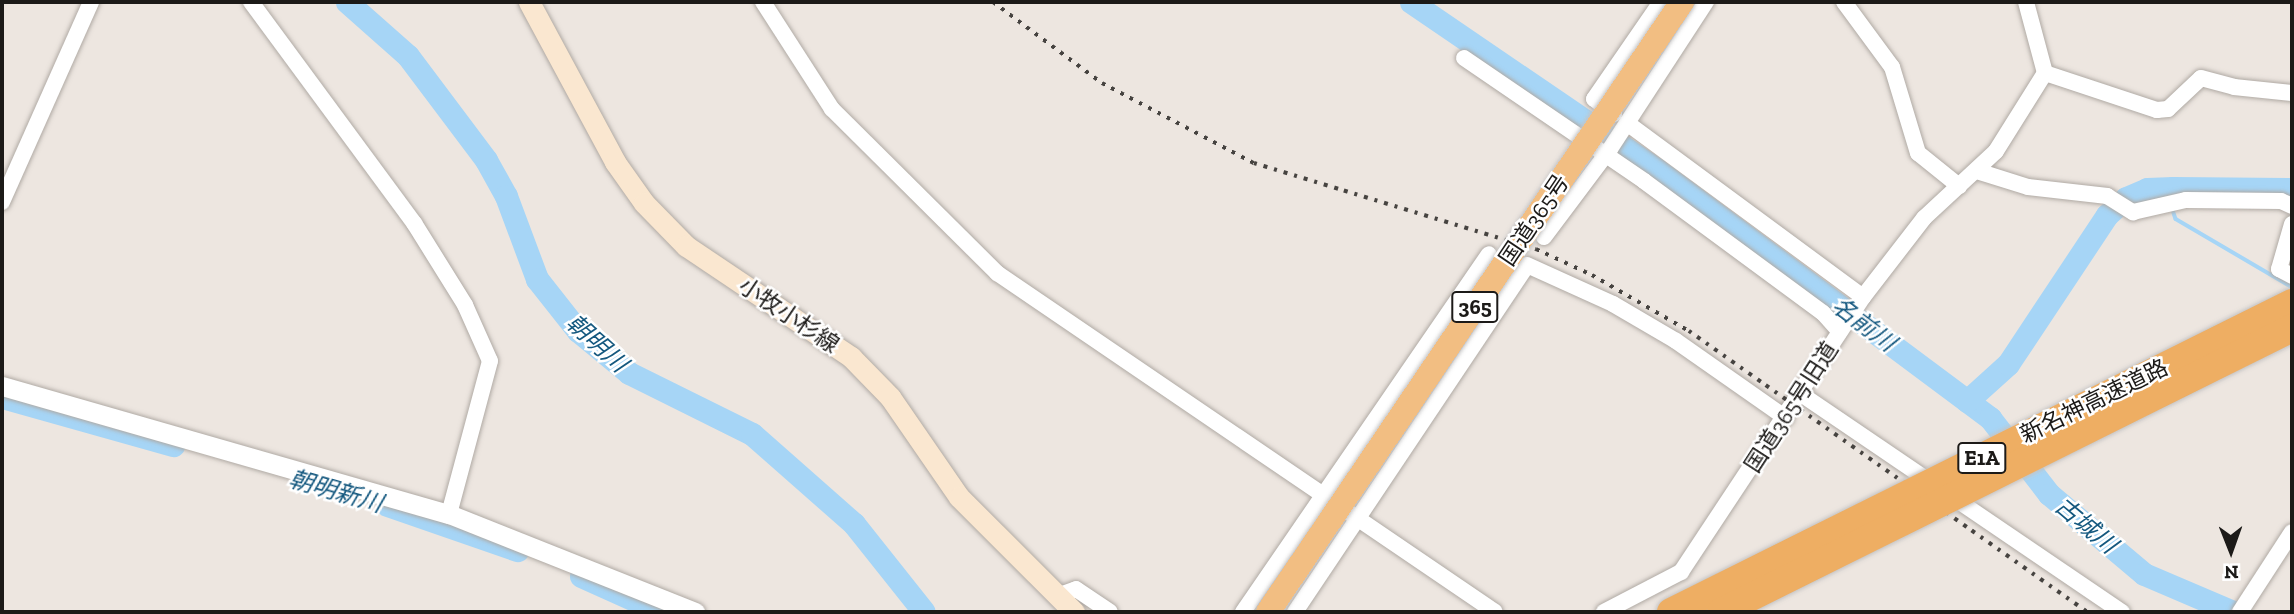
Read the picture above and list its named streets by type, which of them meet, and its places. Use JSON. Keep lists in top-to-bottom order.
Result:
{
  "streets": {
    "highway": [
      "国道365号",
      "365",
      "新名神高速道路",
      "E1A"
    ],
    "main road": ["小牧小杉線"],
    "street": ["国道365号旧道"]
  },
  "water": [
    "名前川",
    "朝明川",
    "朝明新川",
    "古城川"
  ],
  "north": "bottom"
}
